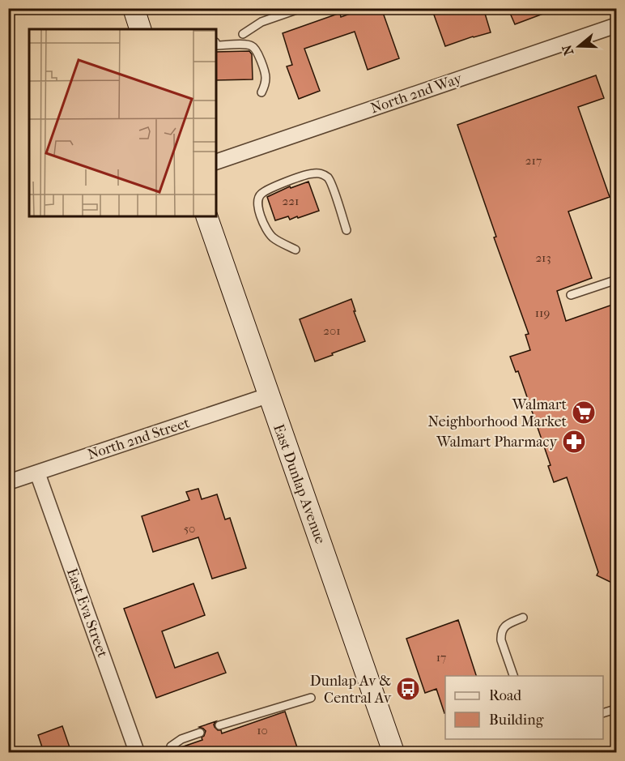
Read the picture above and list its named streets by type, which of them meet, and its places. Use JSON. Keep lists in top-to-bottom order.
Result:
{
  "streets": {
    "main road": ["East Dunlap Avenue"],
    "street": ["North 2nd Way", "North 2nd Street", "East Eva Street"]
  },
  "crossings": [
    ["North 2nd Street", "East Dunlap Avenue"],
    ["North 2nd Street", "East Eva Street"]
  ],
  "places": {
    "supermarket": ["Walmart Neighborhood Market"],
    "pharmacy": ["Walmart Pharmacy"],
    "bus stop": ["Dunlap Av & Central Av"]
  },
  "house_numbers": [
    "217",
    "221",
    "213",
    "119",
    "201",
    "50",
    "17",
    "10"
  ],
  "legend": ["Road", "Building"],
  "north": "left"
}
